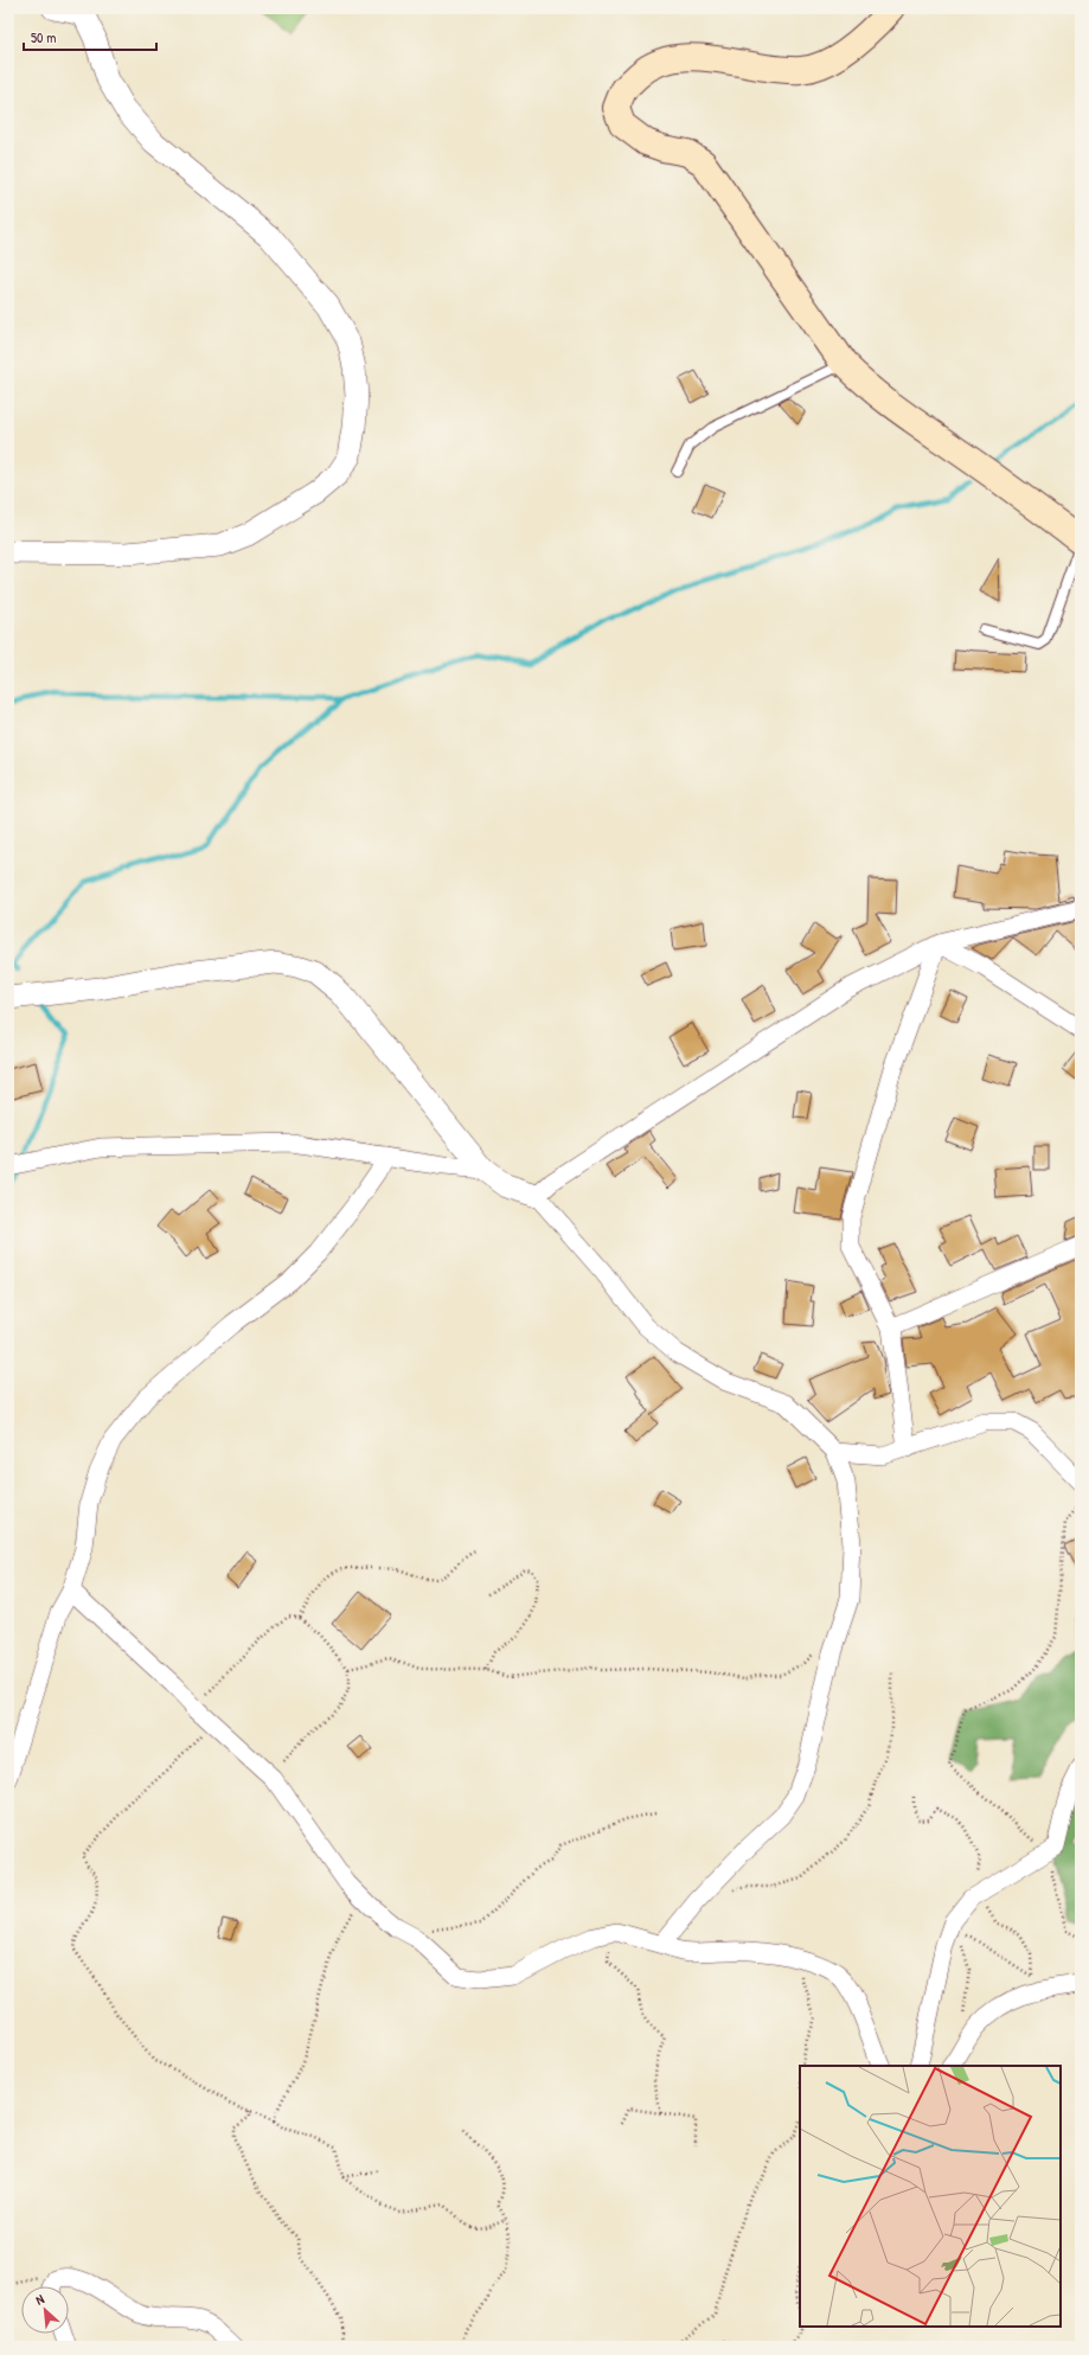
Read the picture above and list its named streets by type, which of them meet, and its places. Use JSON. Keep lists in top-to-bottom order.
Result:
{
  "scale_bar": "50 m",
  "north": "top left"
}
